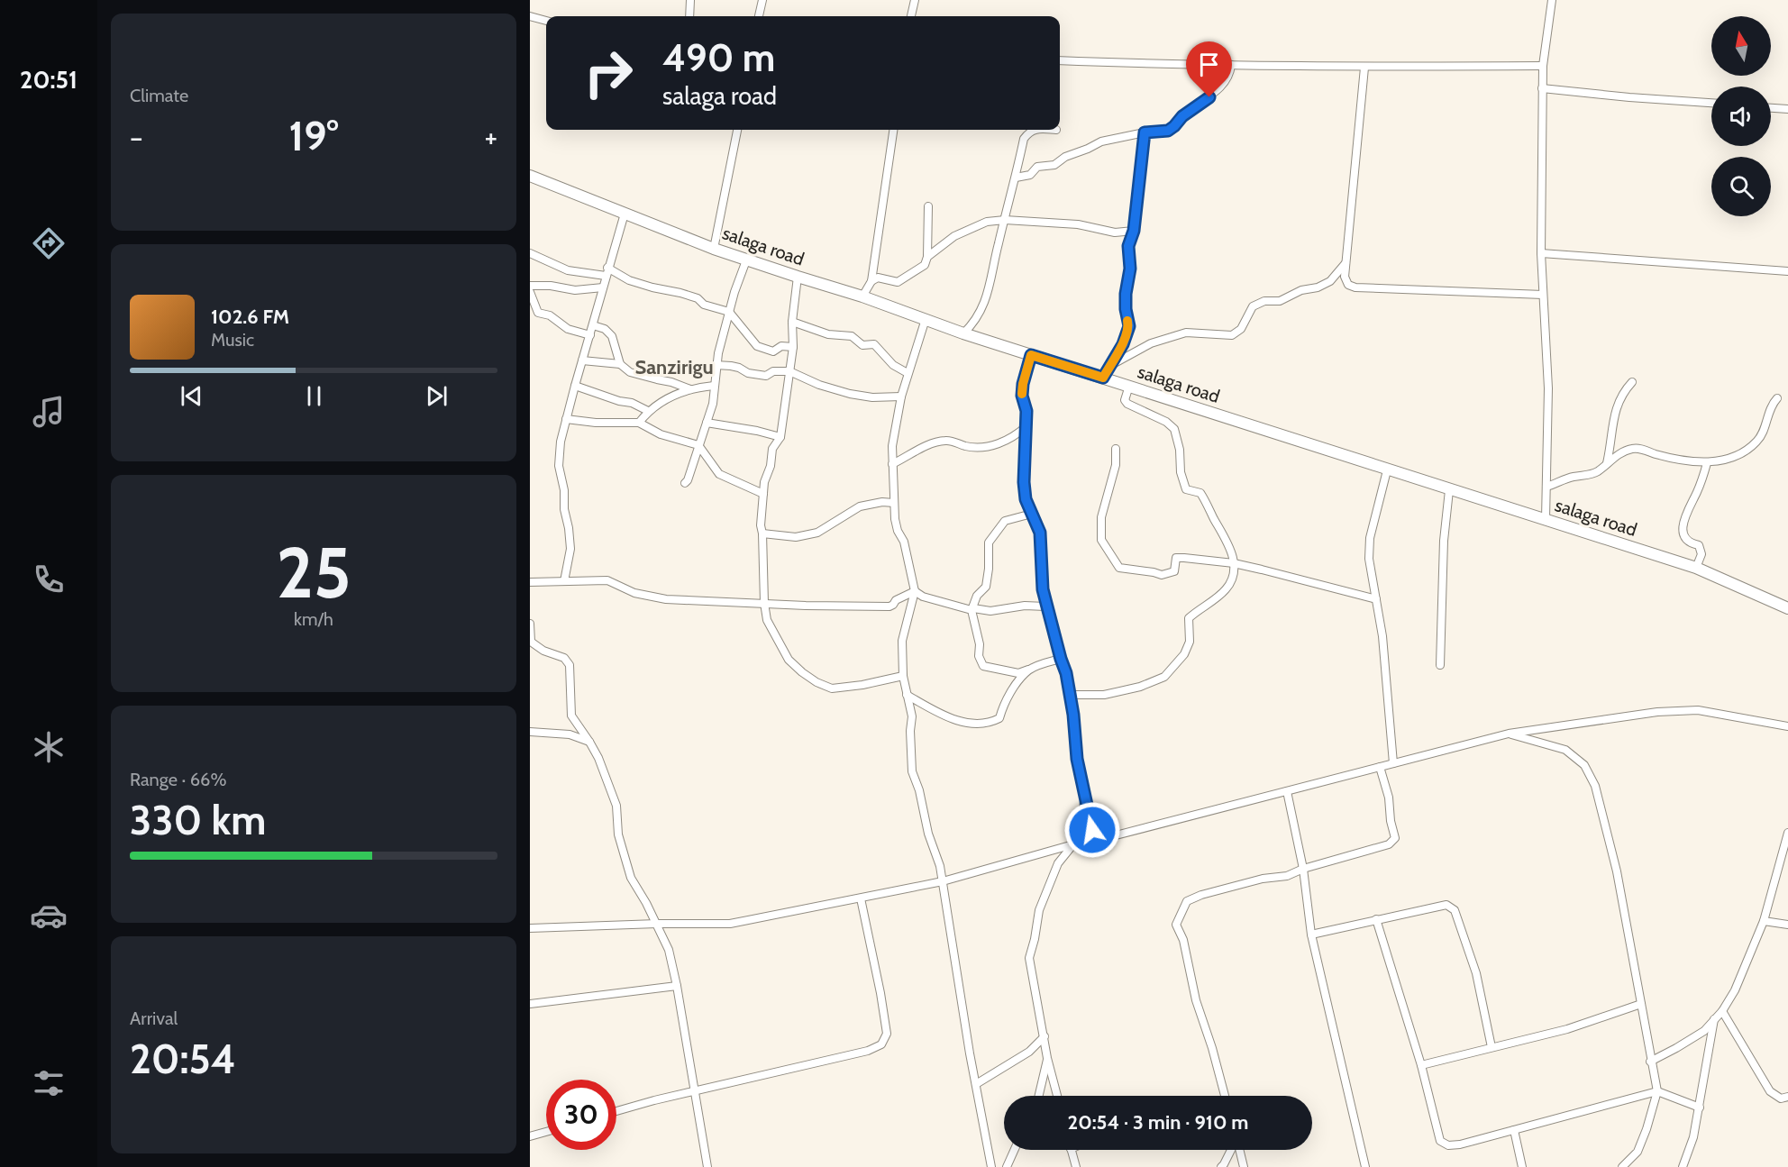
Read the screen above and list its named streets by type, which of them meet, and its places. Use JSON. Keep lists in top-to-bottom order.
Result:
{
  "streets": {
    "main road": ["salaga road"]
  },
  "districts": ["Sanzirigu"],
  "north": "top",
  "page": {
    "tabs": "20:51",
    "tile": [
      "Climate",
      ["25", "km/h"],
      ["Range · 66%", "330 km"],
      ["Arrival", "20:54"]
    ],
    "turn": ["490 m", "salaga road"],
    "heat": ["−", "19°", "+"],
    "song": ["102.6 FM", "Music"],
    "limit": "30",
    "trip": "20:54 · 3 min · 910 m"
  }
}
